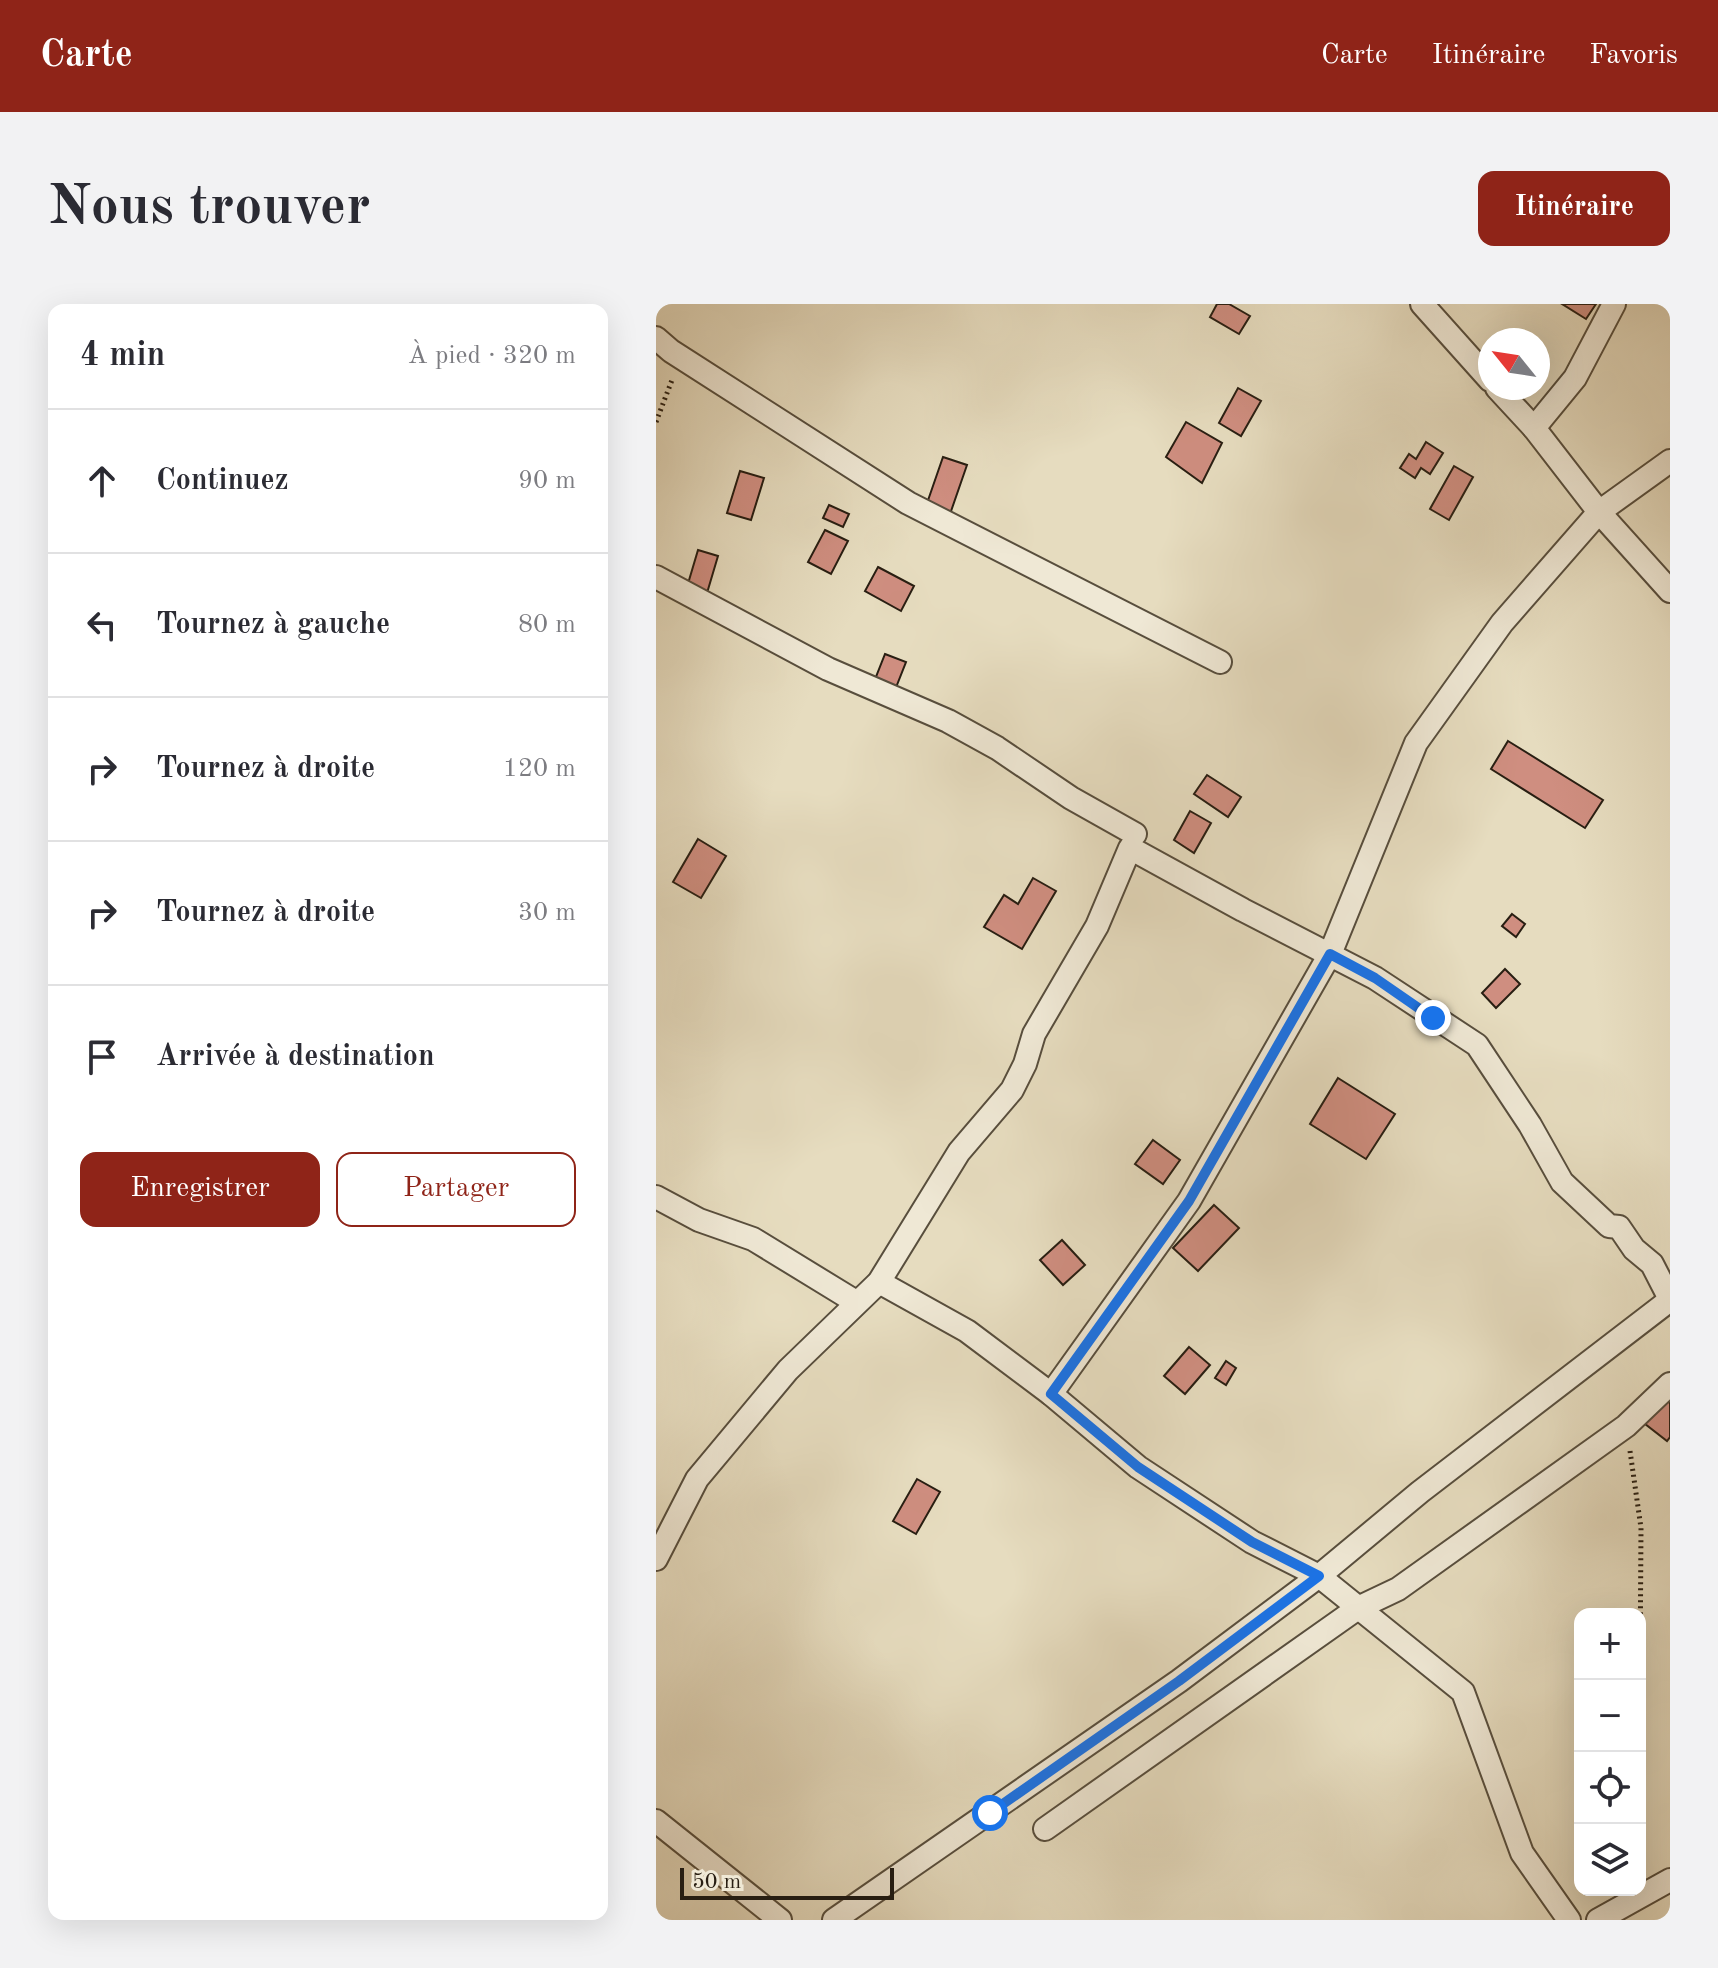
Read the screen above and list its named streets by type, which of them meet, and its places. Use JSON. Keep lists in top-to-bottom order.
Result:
{
  "scale_bar": "50 m",
  "north": "top left",
  "page": {
    "header": "Carte",
    "nav": ["Carte", "Itinéraire", "Favoris"],
    "buttons": [
      "Itinéraire",
      ["Enregistrer", "Partager"]
    ],
    "title": "Nous trouver",
    "heading": ["4 min", "À pied · 320 m"],
    "list": [
      ["Continuez", "90 m"],
      ["Tournez à gauche", "80 m"],
      ["Tournez à droite", "120 m"],
      ["Tournez à droite", "30 m"],
      "Arrivée à destination"
    ],
    "map_buttons": ["+", "−"],
    "scale": "50 m"
  }
}
